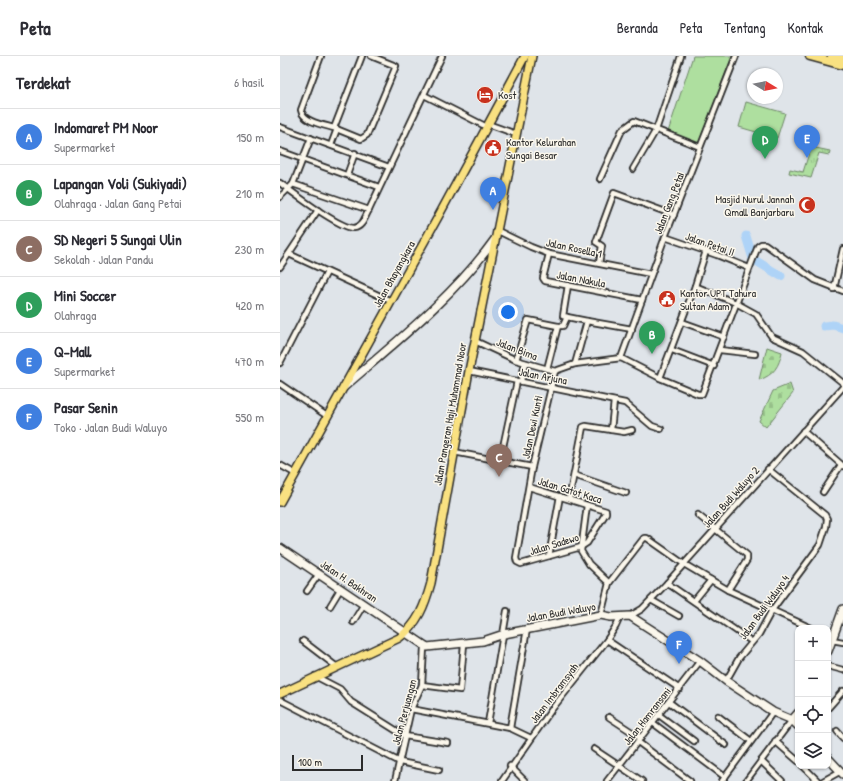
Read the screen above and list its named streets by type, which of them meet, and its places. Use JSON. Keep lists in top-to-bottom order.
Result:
{
  "streets": {
    "main road": ["Jalan Bhayangkara", "Jalan Pangeran Haji Muhammad Noor"],
    "street": [
      "Jalan Gang Petai",
      "Jalan Petai II",
      "Jalan Rosella 1",
      "Jalan Nakula",
      "Jalan Bima",
      "Jalan Arjuna",
      "Jalan Dewi Kunti",
      "Jalan Gatot Kaca",
      "Jalan Budi Waluyo 2",
      "Jalan Sadewo",
      "Jalan H. Bakhran",
      "Jalan Budi Waluyo 4",
      "Jalan Budi Waluyo",
      "Jalan Imbramsyah",
      "Jalan Perjuangan",
      "Jalan Hamransani"
    ]
  },
  "crossings": [
    ["Jalan Gang Petai", "Jalan Petai II"],
    ["Jalan Gang Petai", "Jalan Rosella 1"],
    ["Jalan Gang Petai", "Jalan Nakula"],
    ["Jalan Rosella 1", "Jalan Nakula"],
    ["Jalan Rosella 1", "Jalan Pangeran Haji Muhammad Noor"],
    ["Jalan Bima", "Jalan Pangeran Haji Muhammad Noor"],
    ["Jalan Bima", "Jalan Dewi Kunti"],
    ["Jalan Arjuna", "Jalan Pangeran Haji Muhammad Noor"],
    ["Jalan Arjuna", "Jalan Dewi Kunti"],
    ["Jalan Pangeran Haji Muhammad Noor", "Jalan H. Bakhran"],
    ["Jalan Dewi Kunti", "Jalan Gatot Kaca"],
    ["Jalan Dewi Kunti", "Jalan Sadewo"],
    ["Jalan Gatot Kaca", "Jalan Sadewo"],
    ["Jalan Budi Waluyo 2", "Jalan Budi Waluyo 4"],
    ["Jalan Budi Waluyo 2", "Jalan Budi Waluyo"],
    ["Jalan Budi Waluyo", "Jalan Imbramsyah"],
    ["Jalan Budi Waluyo", "Jalan Perjuangan"]
  ],
  "places": {
    "hotel": ["Kost"],
    "public building": ["Kantor Kelurahan Sungai Besar", "Kantor UPT Tahura Sultan Adam"],
    "mosque": ["Masjid Nurul Jannah Qmall Banjarbaru"]
  },
  "scale_bar": "100 m",
  "north": "right",
  "page": {
    "header": "Peta",
    "nav": [
      "Beranda",
      "Peta",
      "Tentang",
      "Kontak"
    ],
    "heading": ["Terdekat", "6 hasil"],
    "list": [
      {
        "mark": "A",
        "name": "Indomaret PM Noor",
        "note": "Supermarket",
        "value": "150 m"
      },
      {
        "mark": "B",
        "name": "Lapangan Voli (Sukiyadi)",
        "note": "Olahraga · Jalan Gang Petai",
        "value": "210 m"
      },
      {
        "mark": "C",
        "name": "SD Negeri 5 Sungai Ulin",
        "note": "Sekolah · Jalan Pandu",
        "value": "230 m"
      },
      {
        "mark": "D",
        "name": "Mini Soccer",
        "note": "Olahraga",
        "value": "420 m"
      },
      {
        "mark": "E",
        "name": "Q-Mall",
        "note": "Supermarket",
        "value": "470 m"
      },
      {
        "mark": "F",
        "name": "Pasar Senin",
        "note": "Toko · Jalan Budi Waluyo",
        "value": "550 m"
      }
    ],
    "pins": [
      "E",
      "D",
      "A",
      "B",
      "C",
      "F"
    ],
    "map_buttons": ["+", "−"],
    "scale": "100 m"
  }
}
